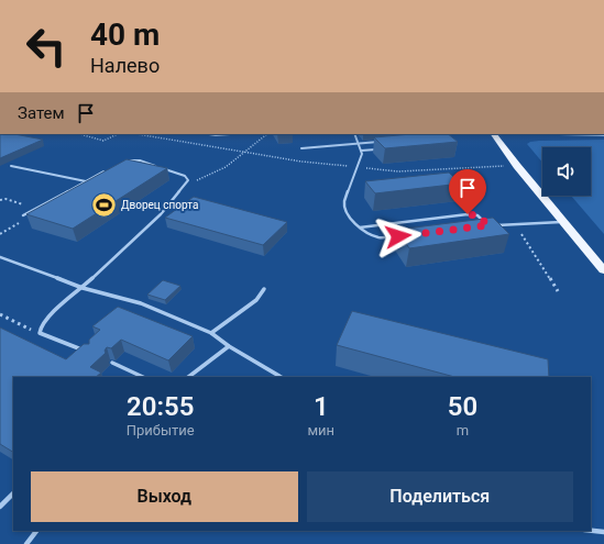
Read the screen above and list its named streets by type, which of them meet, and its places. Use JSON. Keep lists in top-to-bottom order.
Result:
{
  "places": {
    "sports": ["Дворец спорта"]
  },
  "page": {
    "turn": ["40 m", "Налево"],
    "then": "Затем",
    "eta": [
      "20:55",
      "Прибытие",
      "1",
      "мин",
      "50",
      "m"
    ],
    "buttons": ["Выход", "Поделиться"]
  }
}
